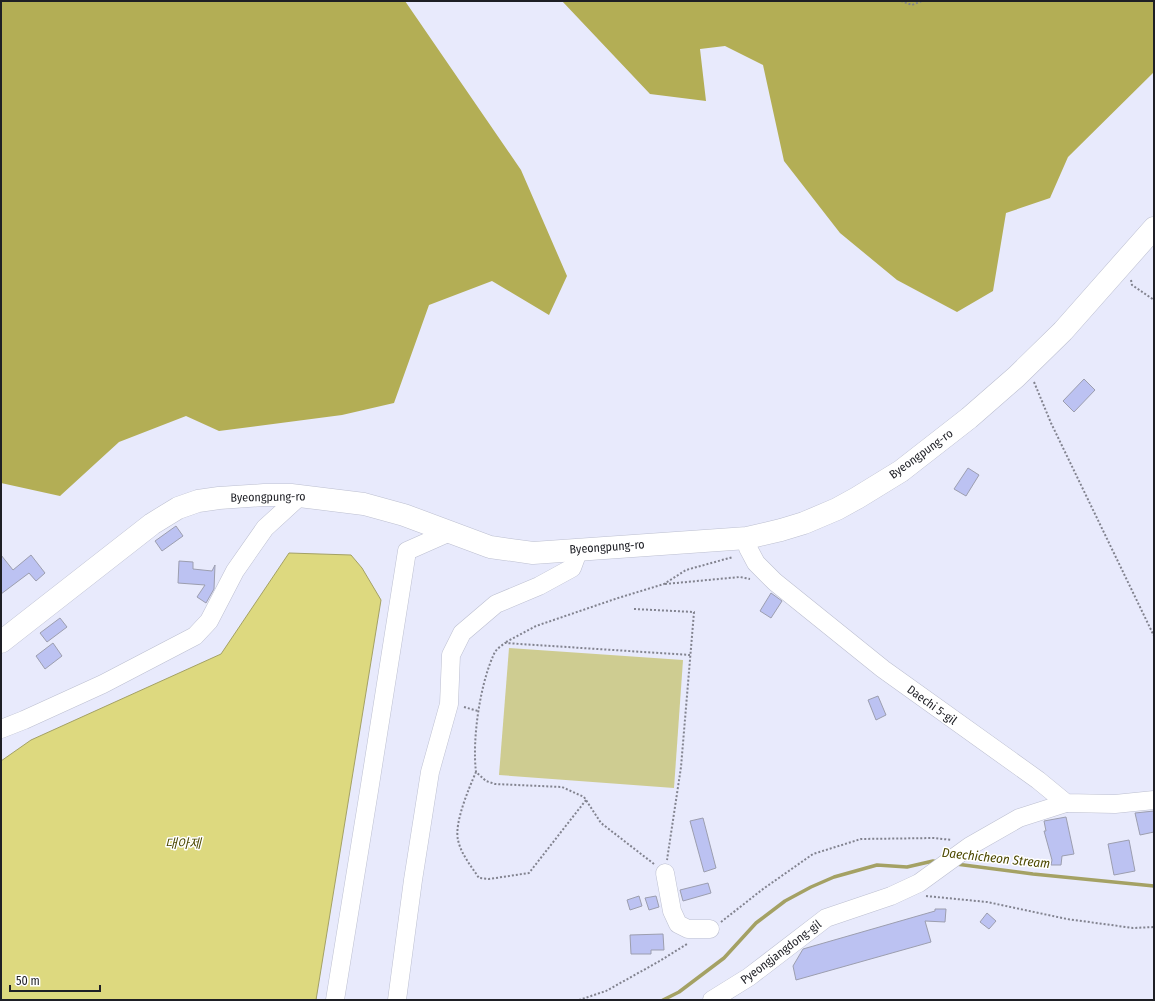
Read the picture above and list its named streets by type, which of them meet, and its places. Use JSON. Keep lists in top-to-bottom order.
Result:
{
  "streets": {
    "main road": ["Byeongpung-ro"],
    "street": ["Daechi 5-gil", "Pyeongjangdong-gil"]
  },
  "crossings": [
    ["Byeongpung-ro", "Daechi 5-gil"],
    ["Daechi 5-gil", "Pyeongjangdong-gil"]
  ],
  "water": ["대아제", "Daechicheon Stream"],
  "scale_bar": "50 m"
}
